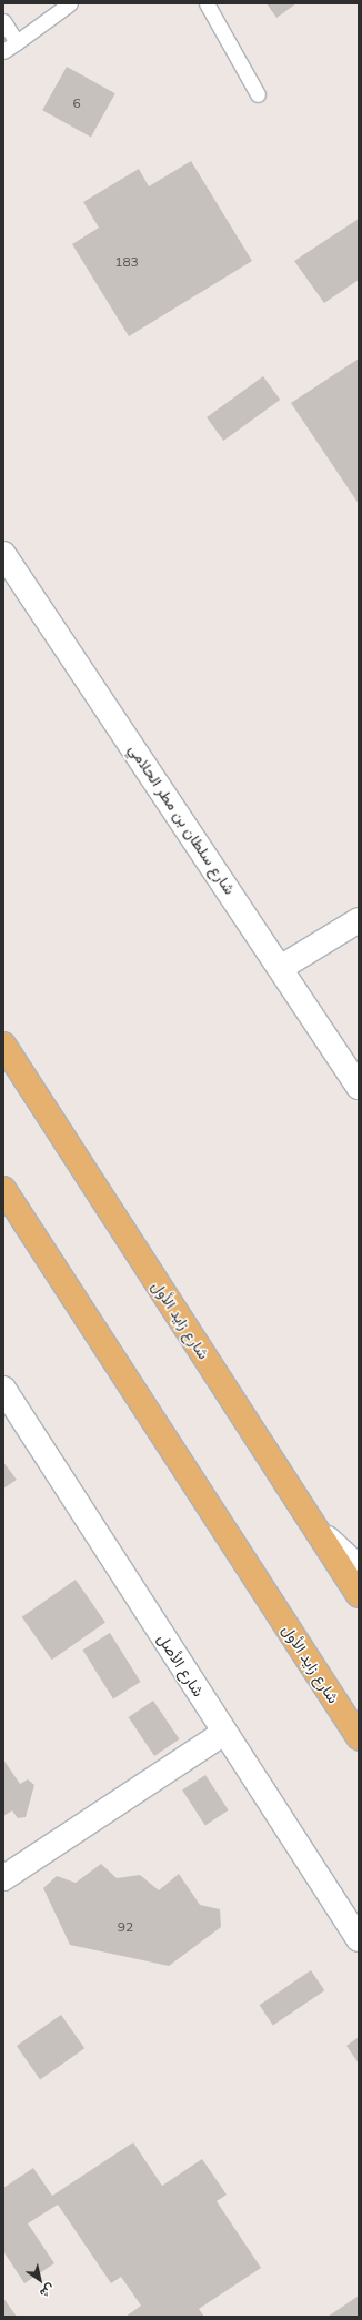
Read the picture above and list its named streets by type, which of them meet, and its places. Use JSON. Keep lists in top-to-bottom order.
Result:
{
  "streets": {
    "main road": ["شارع زايد الأول"],
    "street": ["شارع سلطان بن مطر الحلامي", "شارع الأصل"]
  },
  "house_numbers": ["6", "183", "92"],
  "north": "bottom right"
}
